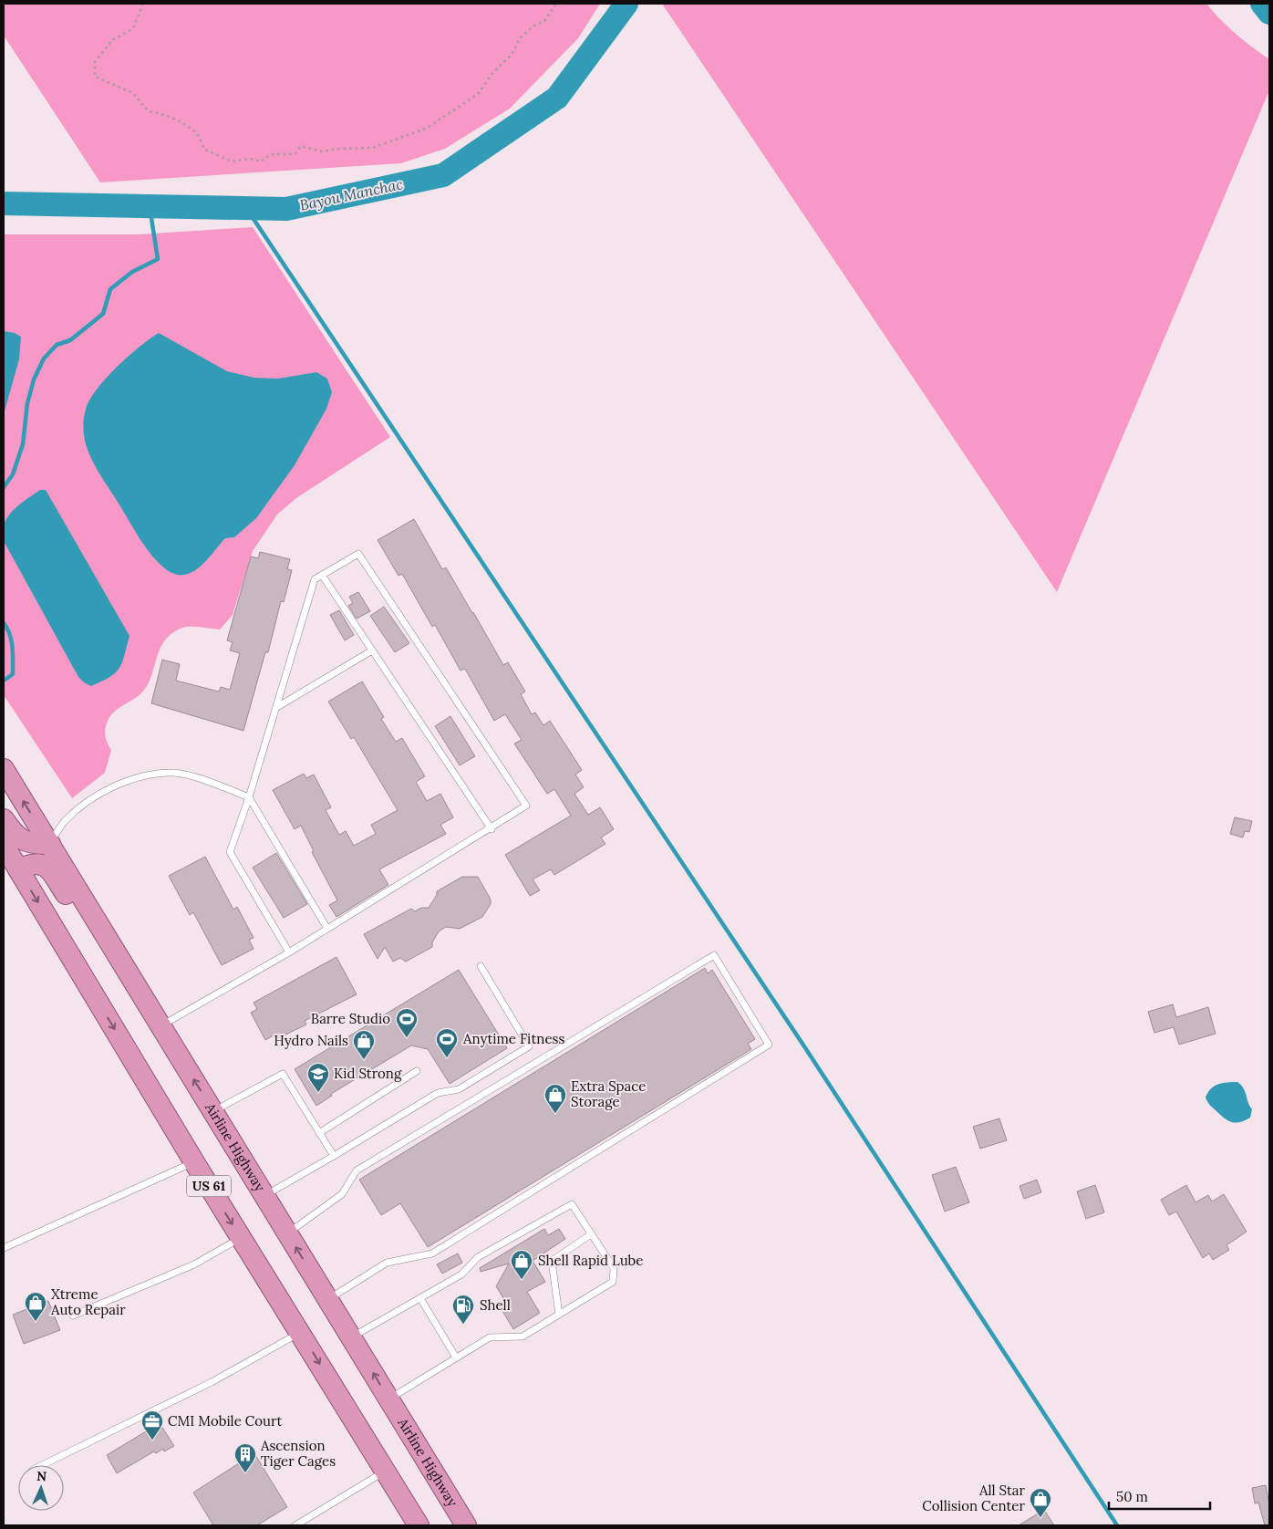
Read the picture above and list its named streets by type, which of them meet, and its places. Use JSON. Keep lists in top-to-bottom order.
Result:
{
  "streets": {
    "highway": ["Airline Highway", "US 61"]
  },
  "water": ["Bayou Manchac"],
  "places": {
    "sports": ["Barre Studio", "Anytime Fitness"],
    "shop": [
      "Hydro Nails",
      "Extra Space Storage",
      "Shell Rapid Lube",
      "Xtreme Auto Repair",
      "All Star Collision Center"
    ],
    "school or university": ["Kid Strong"],
    "fuel station": ["Shell"],
    "office": ["CMI Mobile Court"],
    "building": ["Ascension Tiger Cages"]
  },
  "scale_bar": "50 m",
  "north": "top"
}
